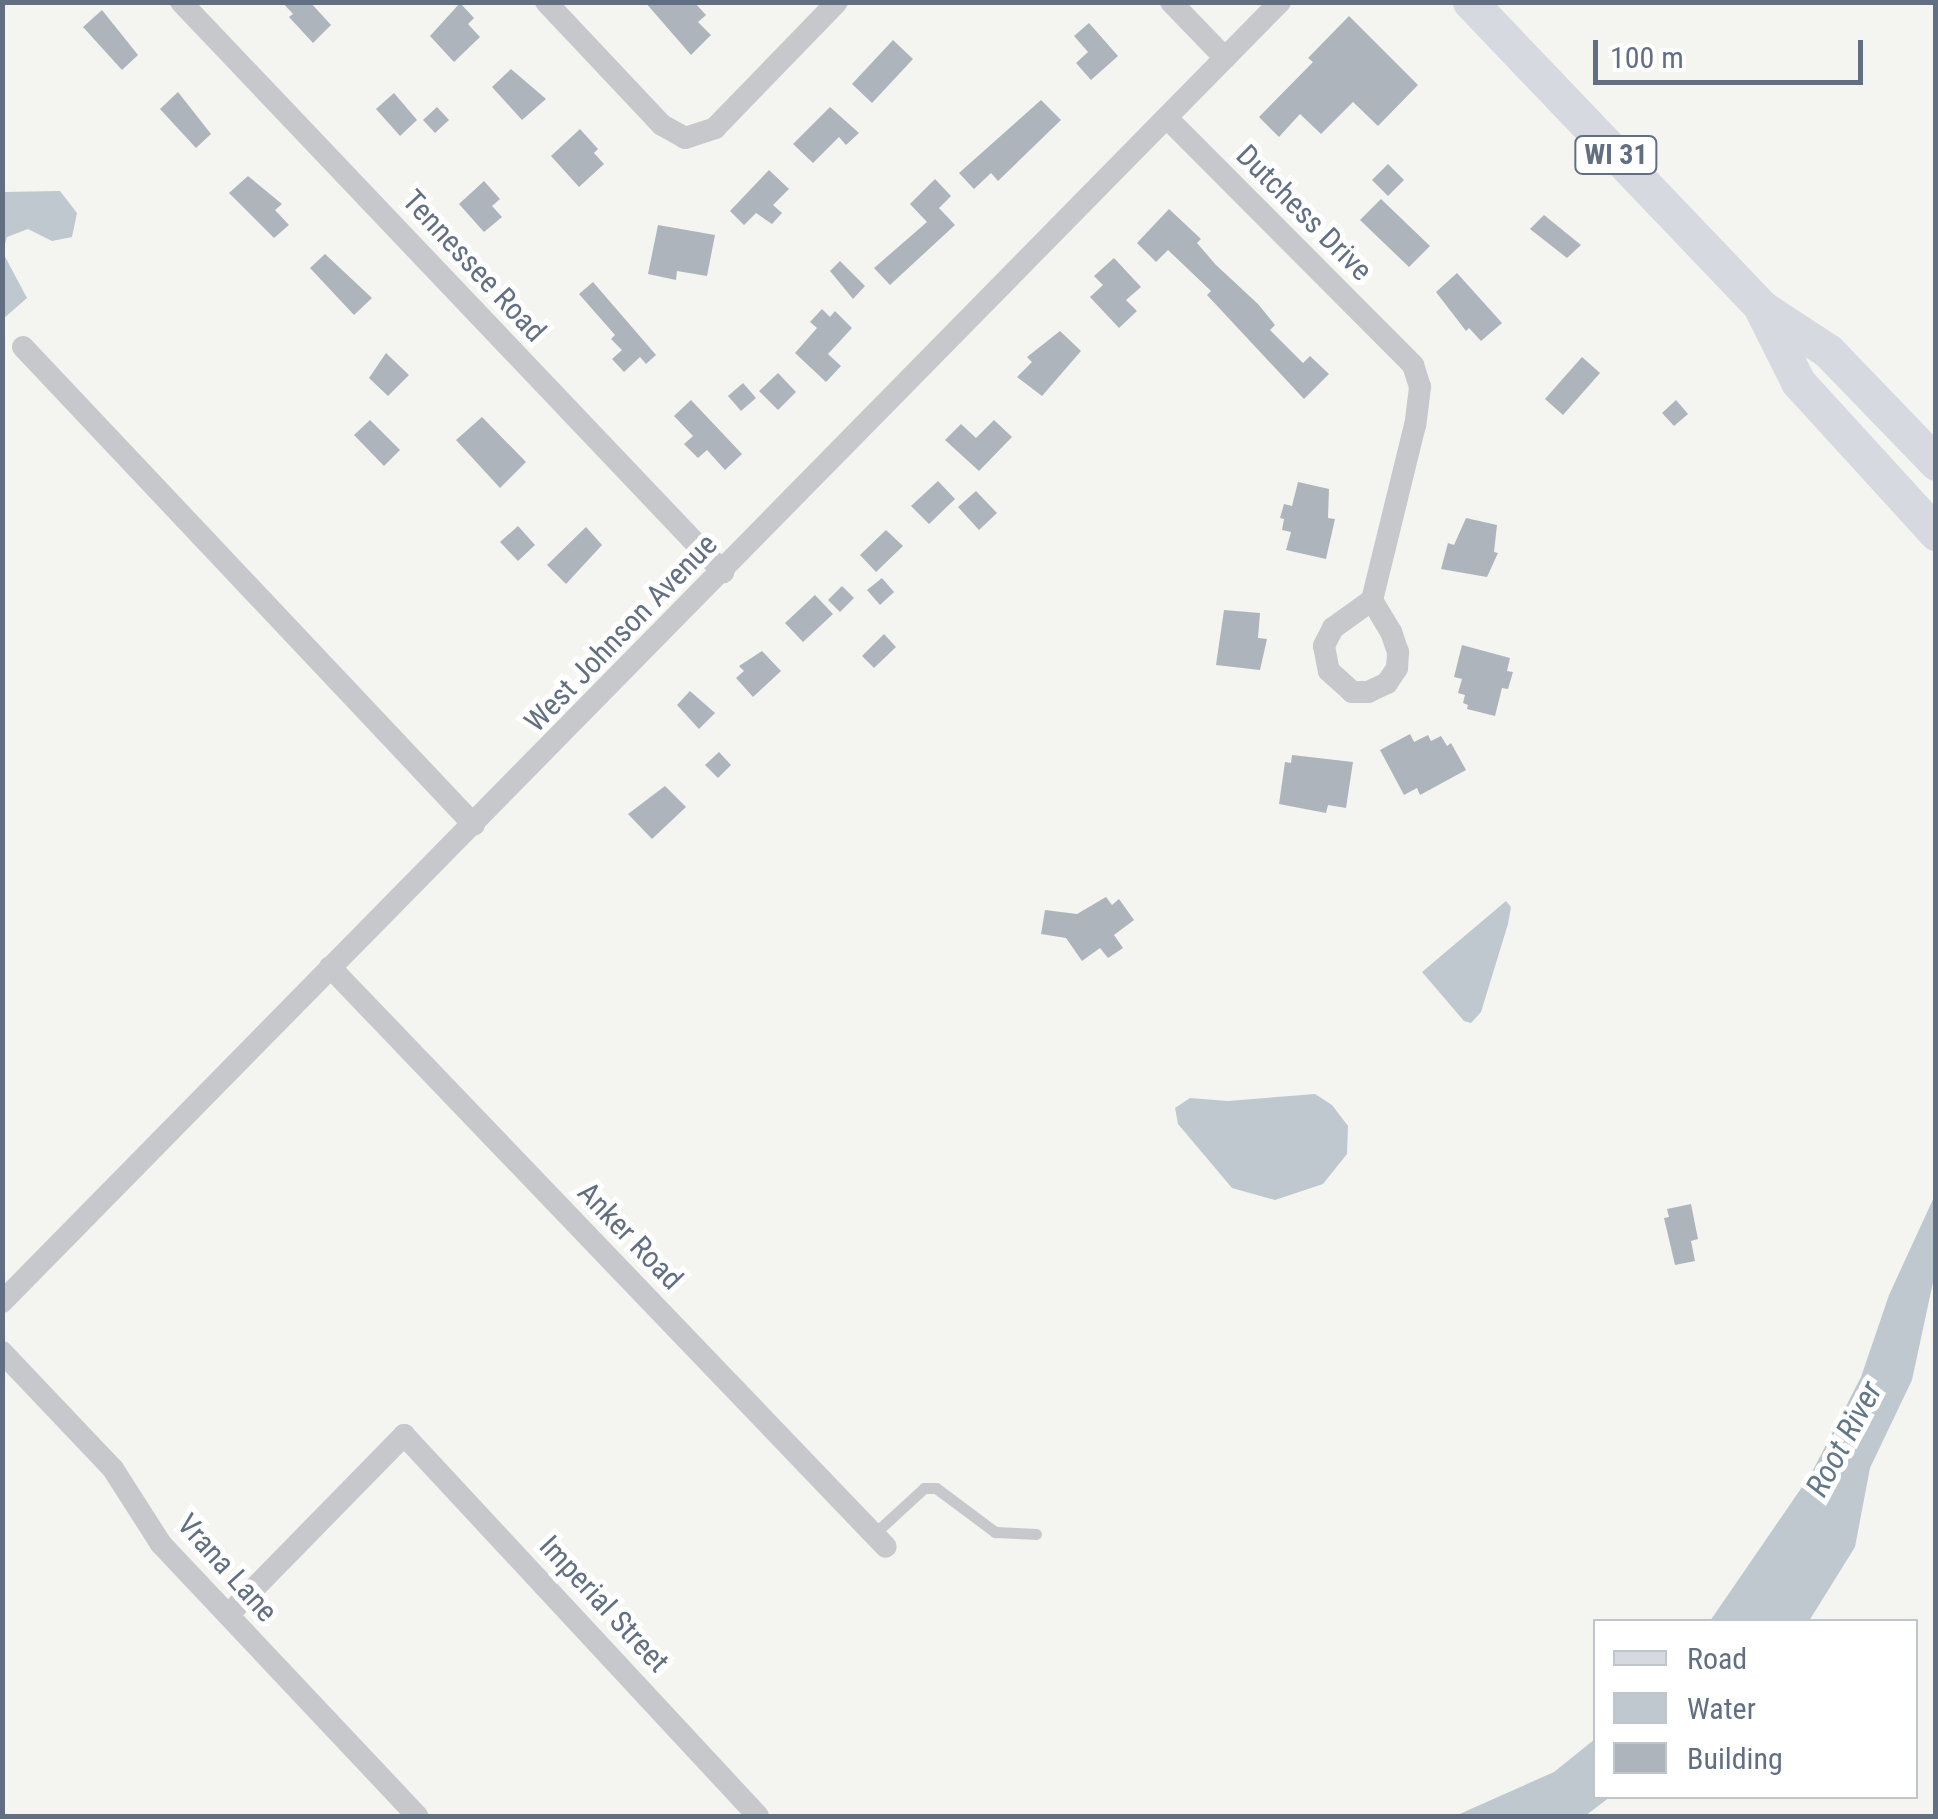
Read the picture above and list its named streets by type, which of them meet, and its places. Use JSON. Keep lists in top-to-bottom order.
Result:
{
  "streets": {
    "main road": ["WI 31"],
    "street": [
      "Dutchess Drive",
      "Tennessee Road",
      "West Johnson Avenue",
      "Anker Road",
      "Vrana Lane",
      "Imperial Street"
    ]
  },
  "crossings": [
    ["Dutchess Drive", "West Johnson Avenue"],
    ["Tennessee Road", "West Johnson Avenue"],
    ["West Johnson Avenue", "Anker Road"],
    ["Vrana Lane", "Imperial Street"]
  ],
  "water": ["Root River"],
  "legend": ["Road", "Water", "Building"],
  "scale_bar": "100 m"
}
